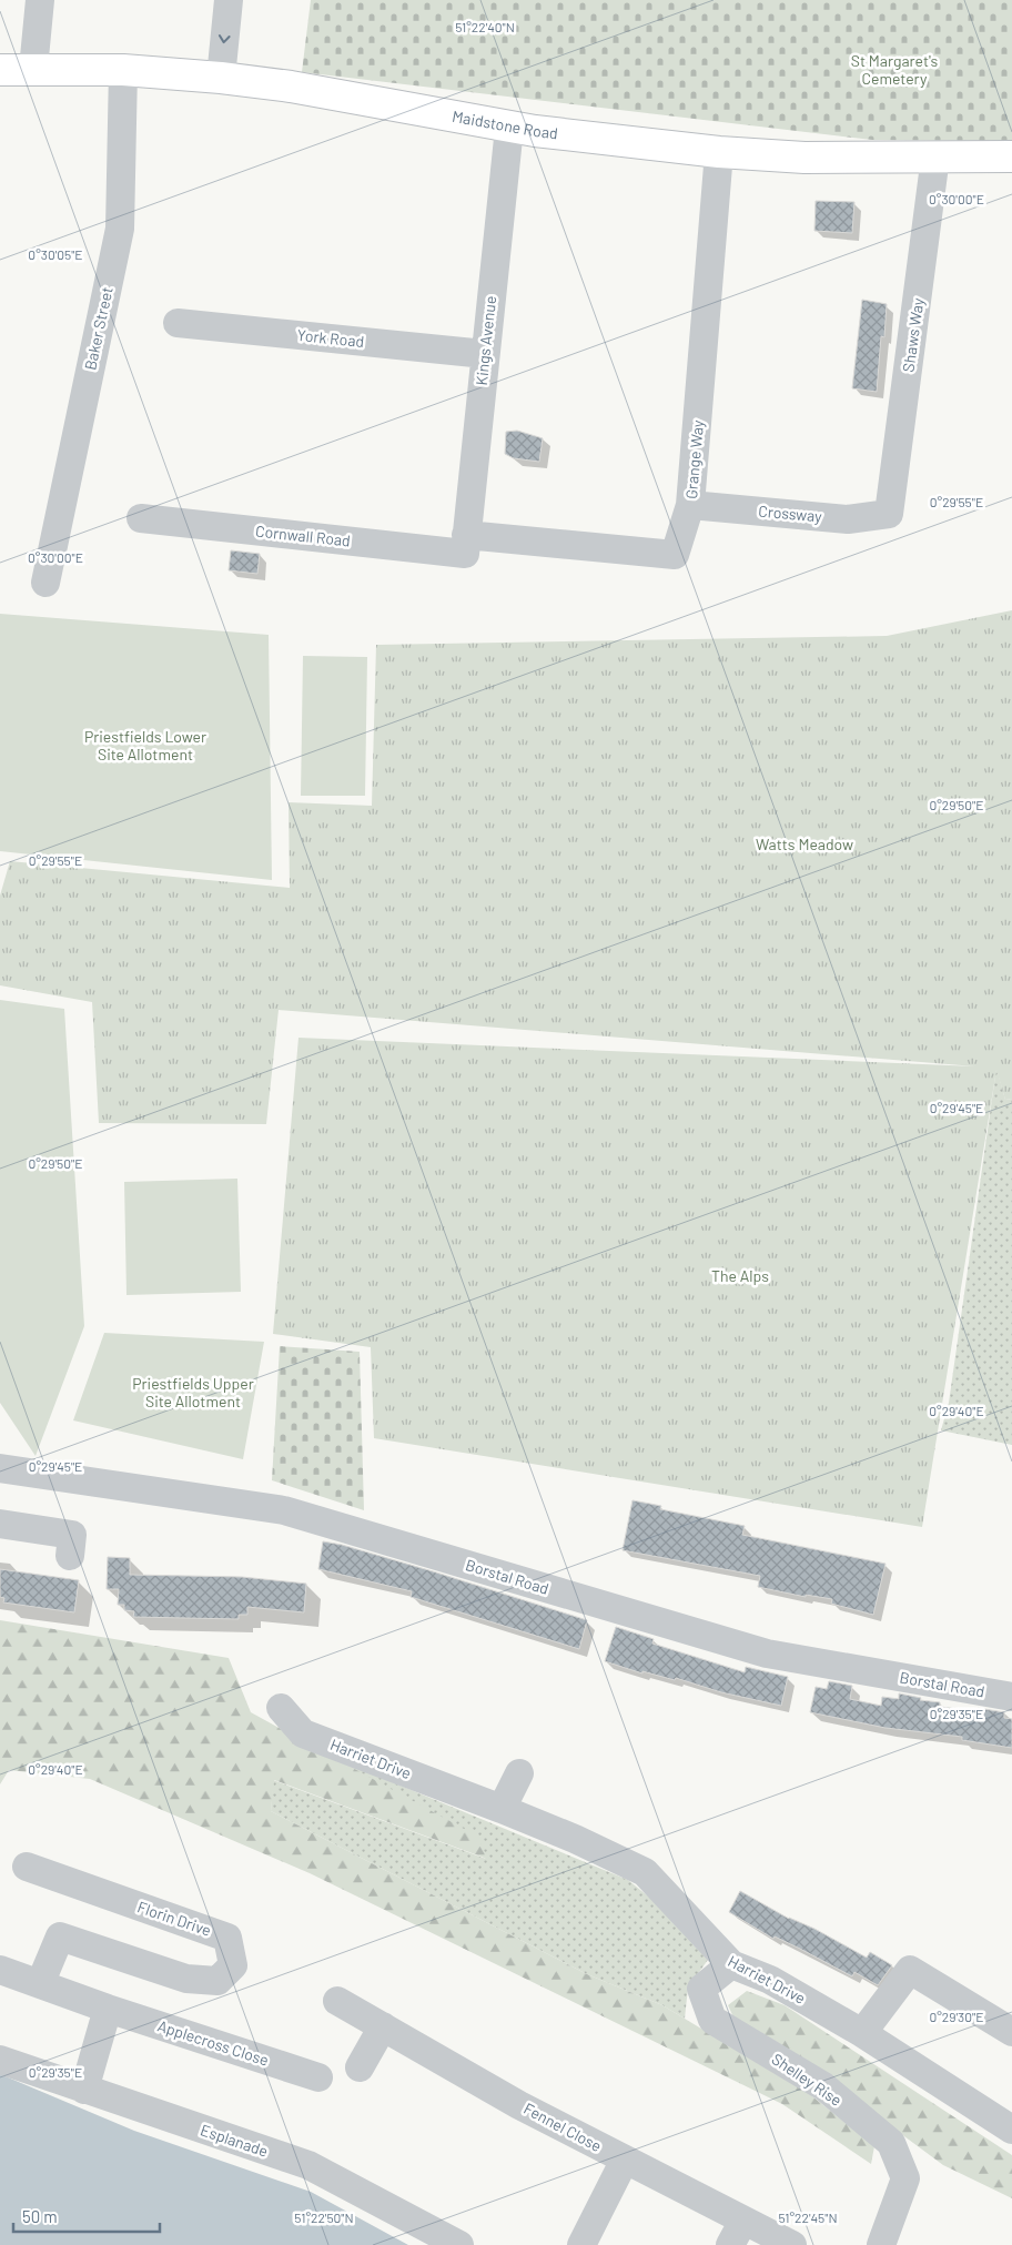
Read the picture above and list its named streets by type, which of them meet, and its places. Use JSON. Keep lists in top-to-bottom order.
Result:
{
  "streets": {
    "main road": ["Maidstone Road"],
    "street": [
      "Baker Street",
      "Shaws Way",
      "York Road",
      "Kings Avenue",
      "Grange Way",
      "Crossway",
      "Cornwall Road",
      "Borstal Road",
      "Harriet Drive",
      "Florin Drive",
      "Applecross Close",
      "Shelley Rise",
      "Fennel Close",
      "Esplanade"
    ]
  },
  "crossings": [
    ["Maidstone Road", "Baker Street"],
    ["Maidstone Road", "Shaws Way"],
    ["Maidstone Road", "Kings Avenue"],
    ["Maidstone Road", "Grange Way"],
    ["Shaws Way", "Crossway"],
    ["York Road", "Kings Avenue"],
    ["Kings Avenue", "Grange Way"],
    ["Kings Avenue", "Cornwall Road"],
    ["Grange Way", "Crossway"],
    ["Grange Way", "Cornwall Road"],
    ["Harriet Drive", "Shelley Rise"],
    ["Florin Drive", "Applecross Close"]
  ],
  "parks": [
    "St Margaret's Cemetery",
    "Priestfields Lower Site Allotment",
    "Watts Meadow",
    "The Alps",
    "Priestfields Upper Site Allotment"
  ],
  "scale_bar": "50 m",
  "coordinates": [
    "51°22'40\"N",
    "0°30'00\"E",
    "0°30'05\"E",
    "0°29'55\"E",
    "0°29'50\"E",
    "0°29'45\"E",
    "0°29'40\"E",
    "0°29'35\"E",
    "0°29'30\"E",
    "51°22'50\"N",
    "51°22'45\"N"
  ]
}
